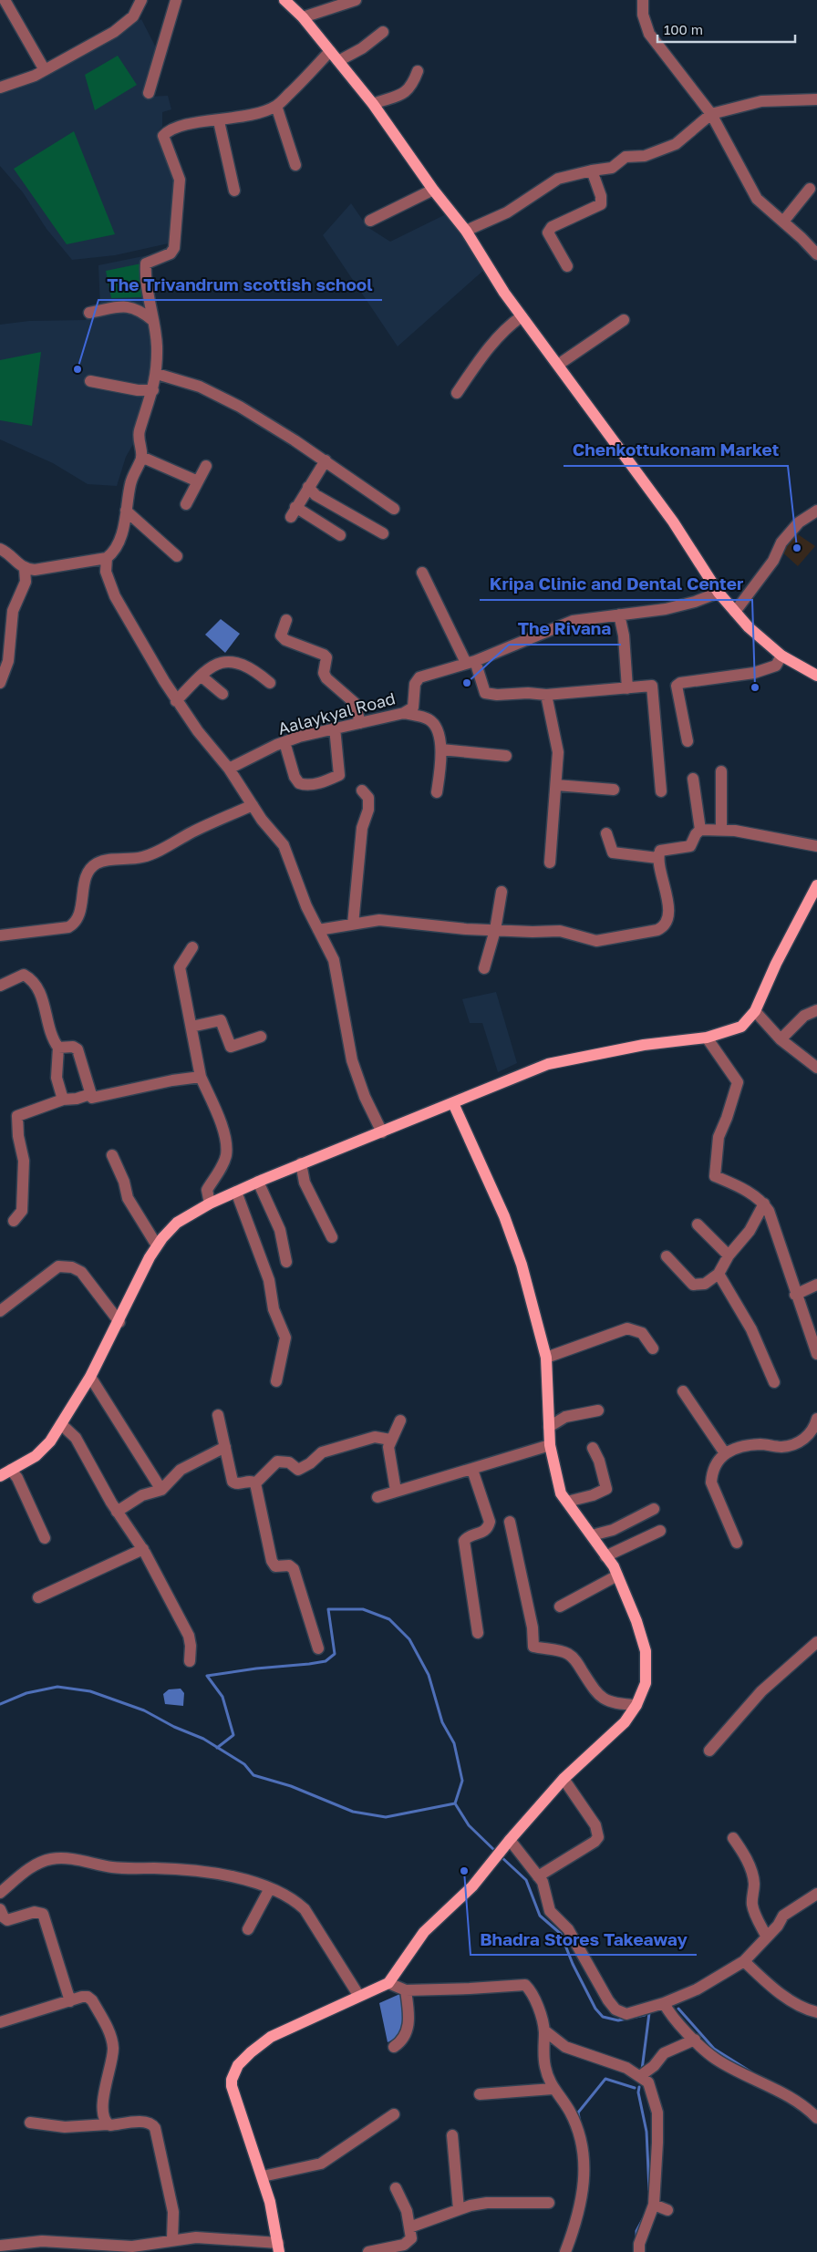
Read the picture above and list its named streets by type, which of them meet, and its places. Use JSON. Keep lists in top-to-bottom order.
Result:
{
  "streets": {
    "street": ["Aalaykyal Road"]
  },
  "places": [
    "The Trivandrum scottish school",
    "Chenkottukonam Market",
    "The Rivana",
    "Kripa Clinic and Dental Center",
    "Bhadra Stores Takeaway"
  ],
  "scale_bar": "100 m"
}
